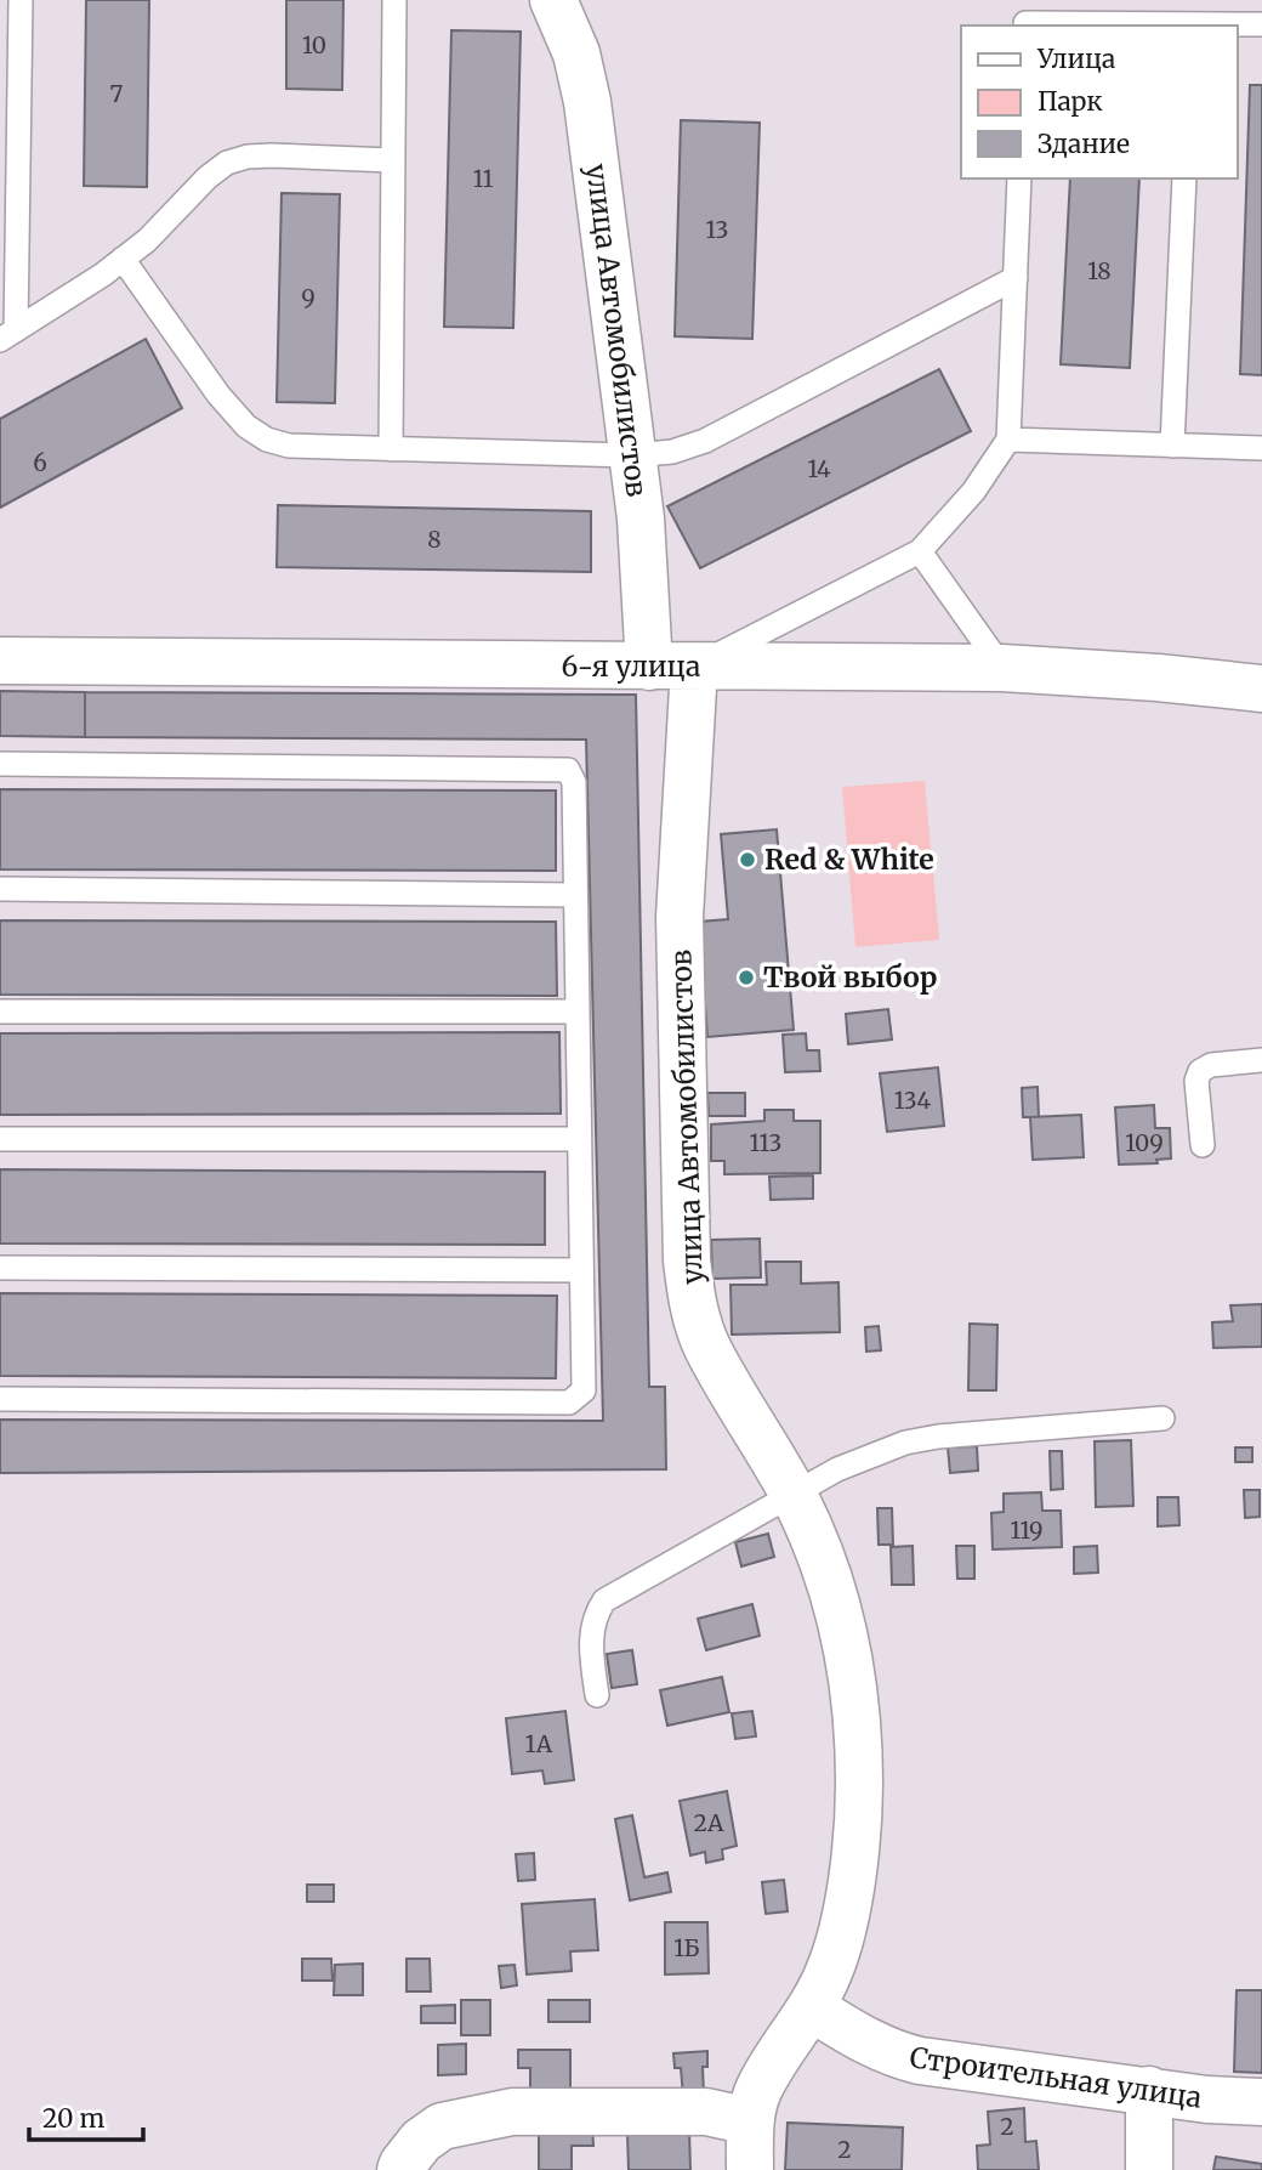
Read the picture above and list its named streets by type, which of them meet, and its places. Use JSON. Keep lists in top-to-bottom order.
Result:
{
  "streets": {
    "street": ["улица Автомобилистов", "6-я улица", "Строительная улица"]
  },
  "crossings": [
    ["улица Автомобилистов", "6-я улица"],
    ["улица Автомобилистов", "Строительная улица"]
  ],
  "places": ["Red & White", "Твой выбор"],
  "house_numbers": [
    "10",
    "7",
    "11",
    "13",
    "18",
    "9",
    "6",
    "14",
    "8",
    "134",
    "113",
    "109",
    "119",
    "1А",
    "2А",
    "1Б",
    "2",
    "2"
  ],
  "legend": ["Улица", "Парк", "Здание"],
  "scale_bar": "20 m"
}
